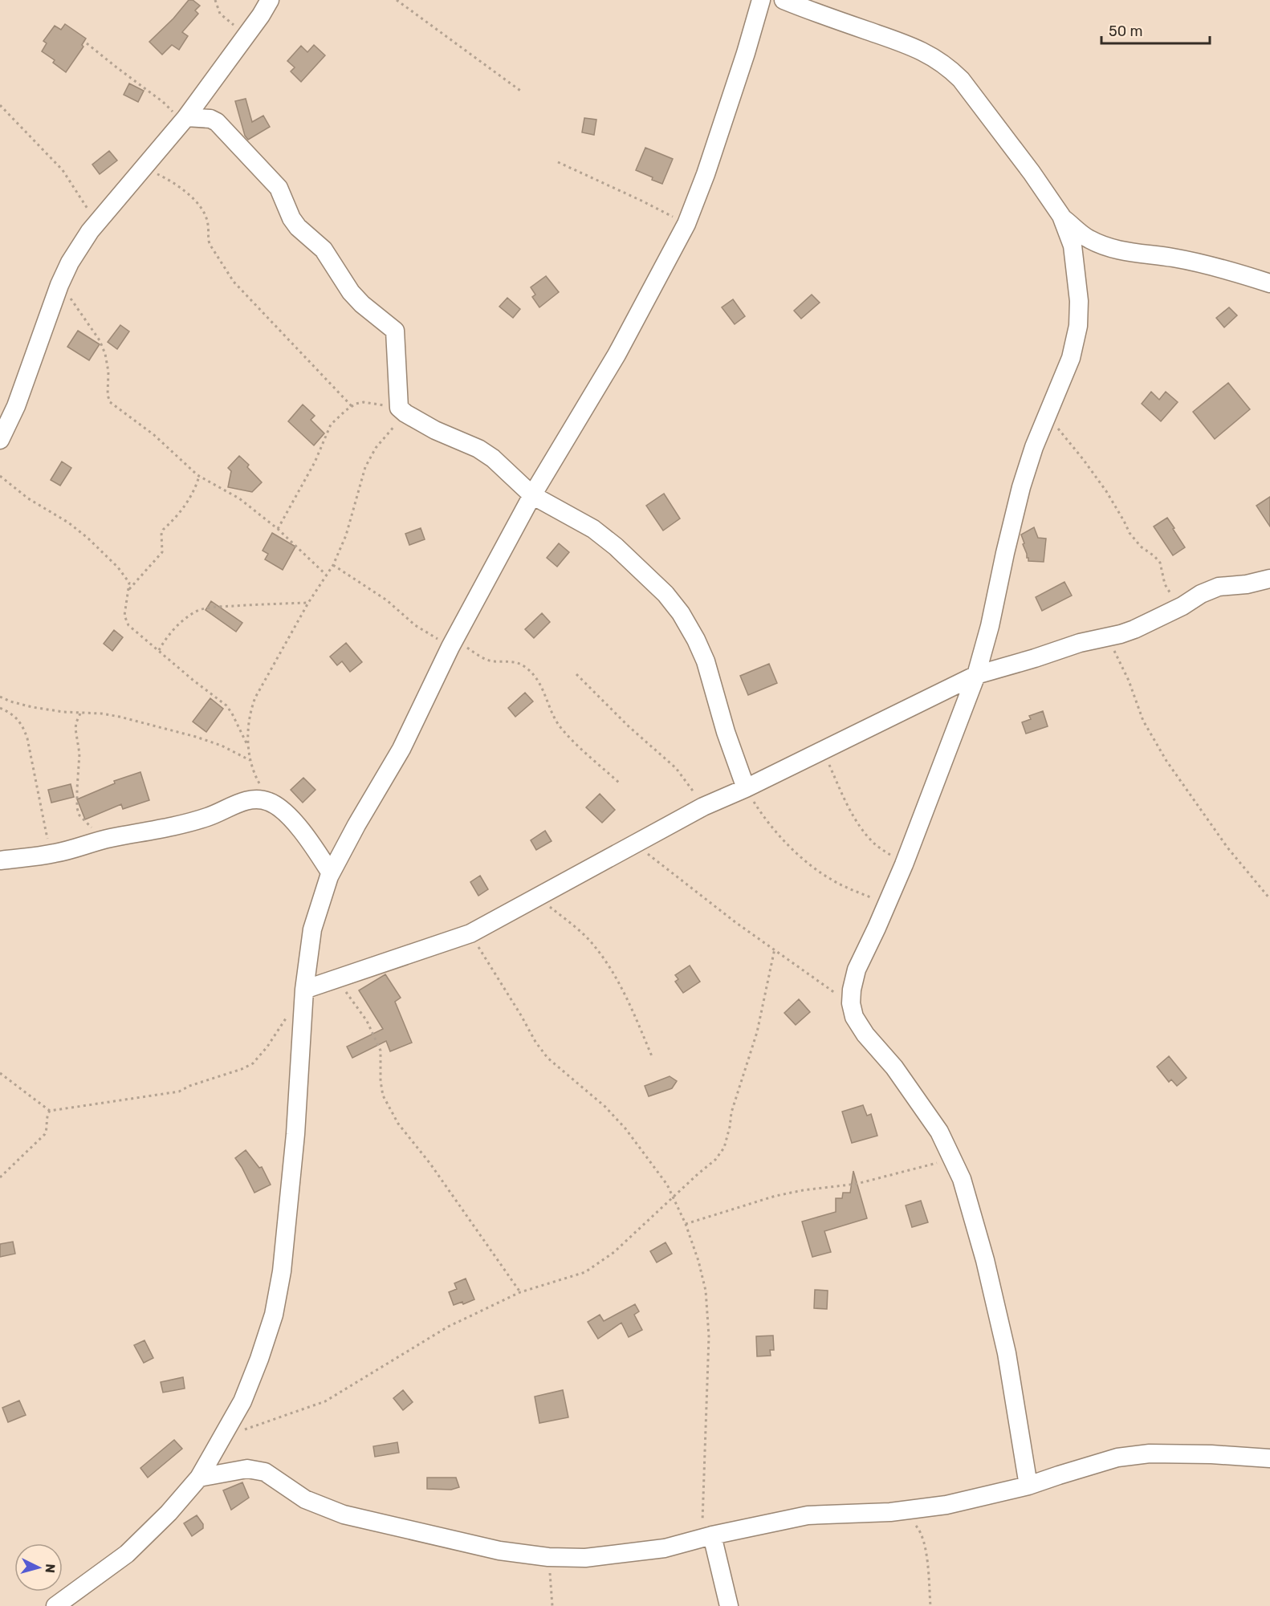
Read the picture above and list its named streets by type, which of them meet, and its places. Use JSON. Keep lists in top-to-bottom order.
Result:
{
  "scale_bar": "50 m",
  "north": "right"
}
